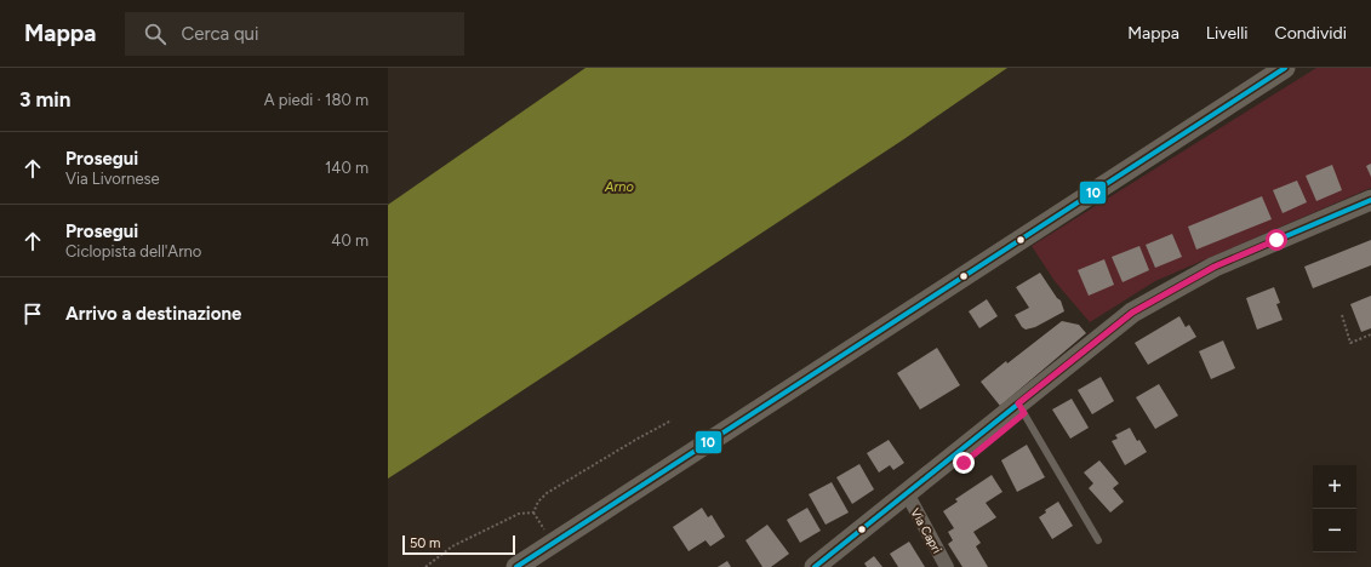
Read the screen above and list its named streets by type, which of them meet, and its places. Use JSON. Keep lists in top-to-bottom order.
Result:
{
  "streets": {
    "street": ["Via Capri"]
  },
  "water": ["Arno"],
  "lines": ["transit line 10"],
  "scale_bar": "50 m",
  "page": {
    "header": "Mappa",
    "search": "Cerca qui",
    "nav": ["Mappa", "Livelli", "Condividi"],
    "heading": ["3 min", "A piedi · 180 m"],
    "list": [
      ["Prosegui", "Via Livornese", "140 m"],
      ["Prosegui", "Ciclopista dell'Arno", "40 m"],
      "Arrivo a destinazione"
    ],
    "map_buttons": ["+", "−"],
    "scale": "50 m"
  }
}
